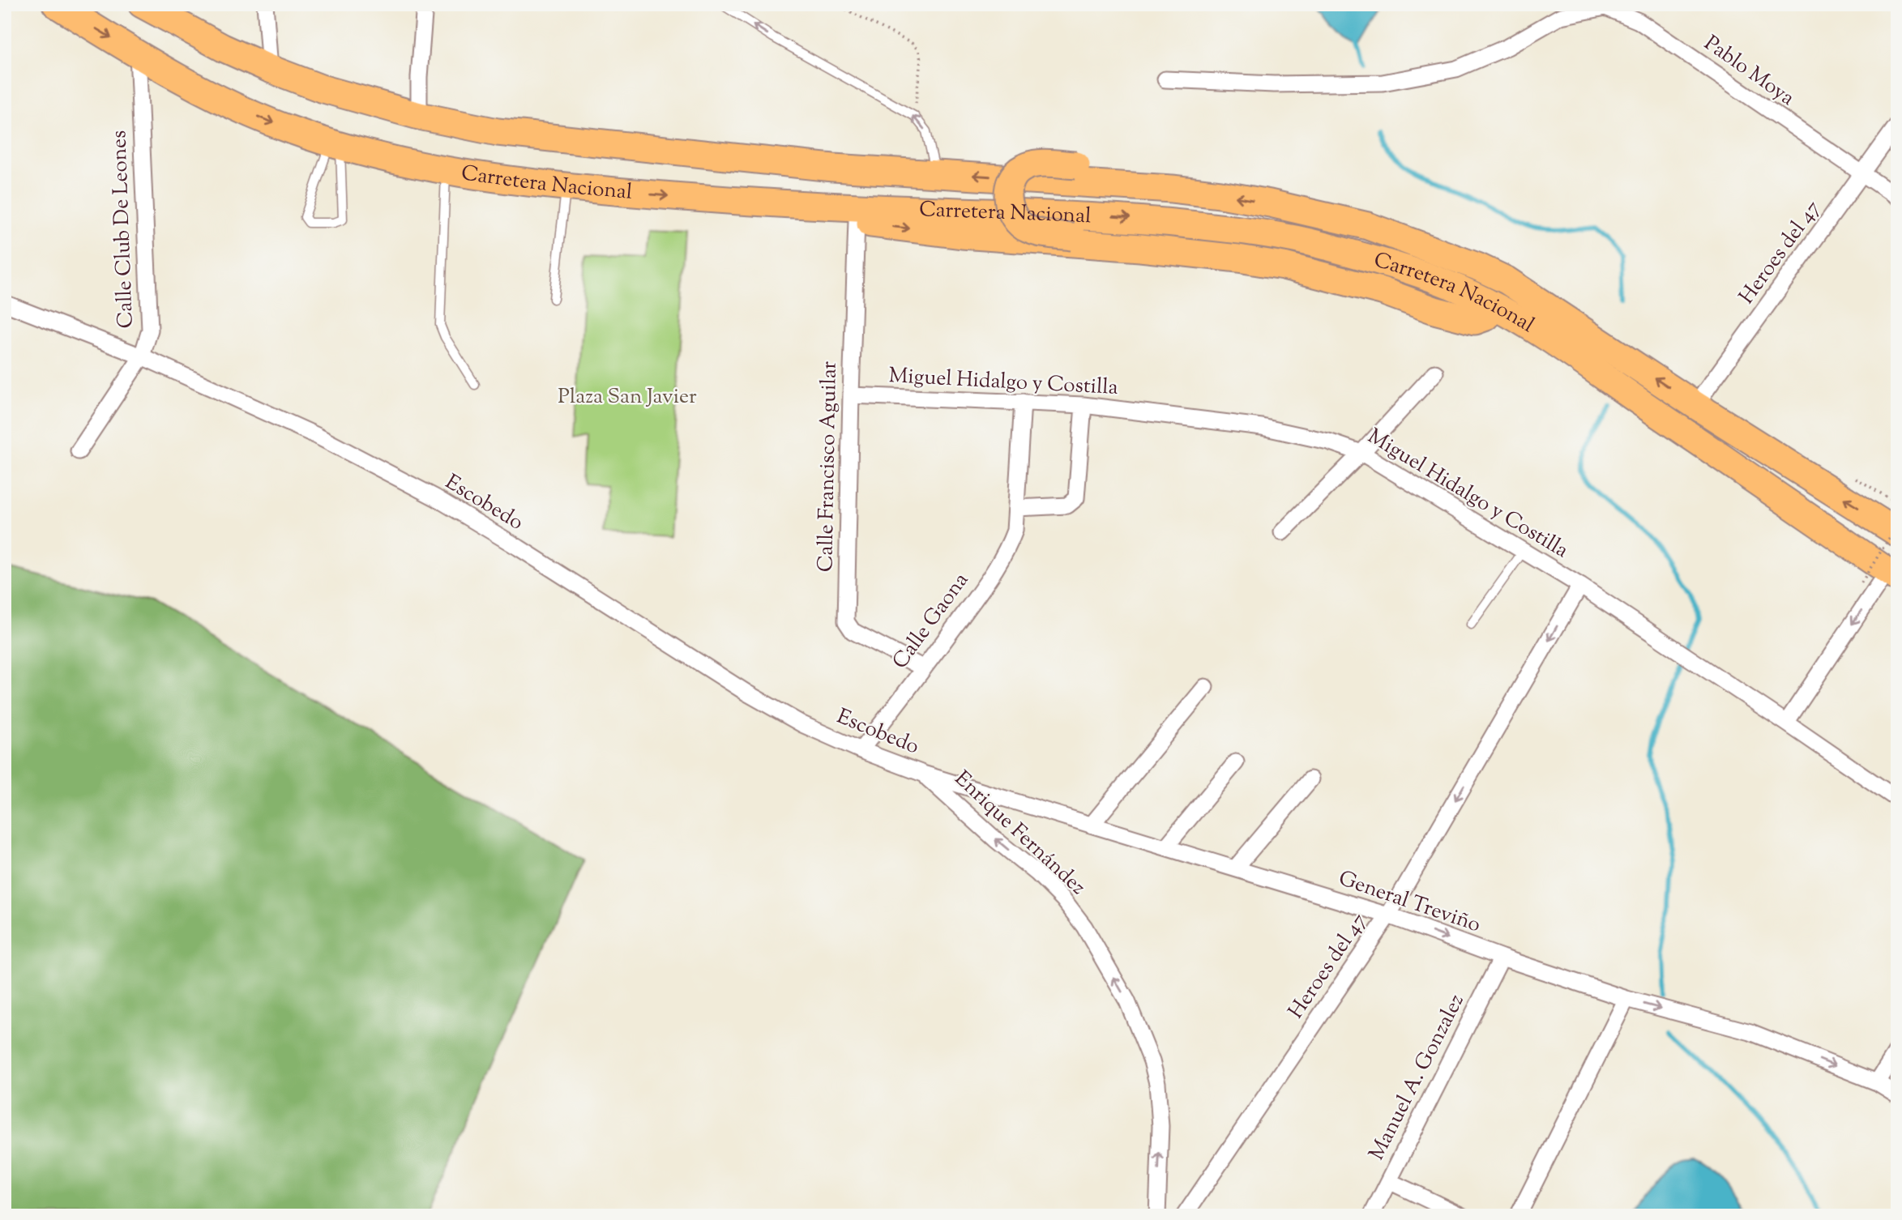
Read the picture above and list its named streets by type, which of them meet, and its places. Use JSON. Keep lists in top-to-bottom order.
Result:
{
  "streets": {
    "highway": ["Carretera Nacional"],
    "street": [
      "Pablo Moya",
      "Calle Club De Leones",
      "Heroes del 47",
      "Miguel Hidalgo y Costilla",
      "Calle Francisco Aguilar",
      "Escobedo",
      "Calle Gaona",
      "Enrique Fernández",
      "General Treviño",
      "Manuel A. Gonzalez"
    ]
  },
  "crossings": [
    ["Pablo Moya", "Heroes del 47"],
    ["Carretera Nacional", "Calle Club De Leones"],
    ["Carretera Nacional", "Heroes del 47"],
    ["Calle Club De Leones", "Escobedo"],
    ["Heroes del 47", "Miguel Hidalgo y Costilla"],
    ["Heroes del 47", "General Treviño"],
    ["Miguel Hidalgo y Costilla", "Calle Francisco Aguilar"],
    ["Miguel Hidalgo y Costilla", "Calle Gaona"],
    ["Calle Francisco Aguilar", "Calle Gaona"],
    ["Escobedo", "Calle Gaona"],
    ["Escobedo", "Enrique Fernández"],
    ["Escobedo", "General Treviño"],
    ["Enrique Fernández", "General Treviño"],
    ["General Treviño", "Manuel A. Gonzalez"]
  ],
  "one_way": ["Enrique Fernández", "General Treviño"],
  "parks": ["Plaza San Javier"]
}
